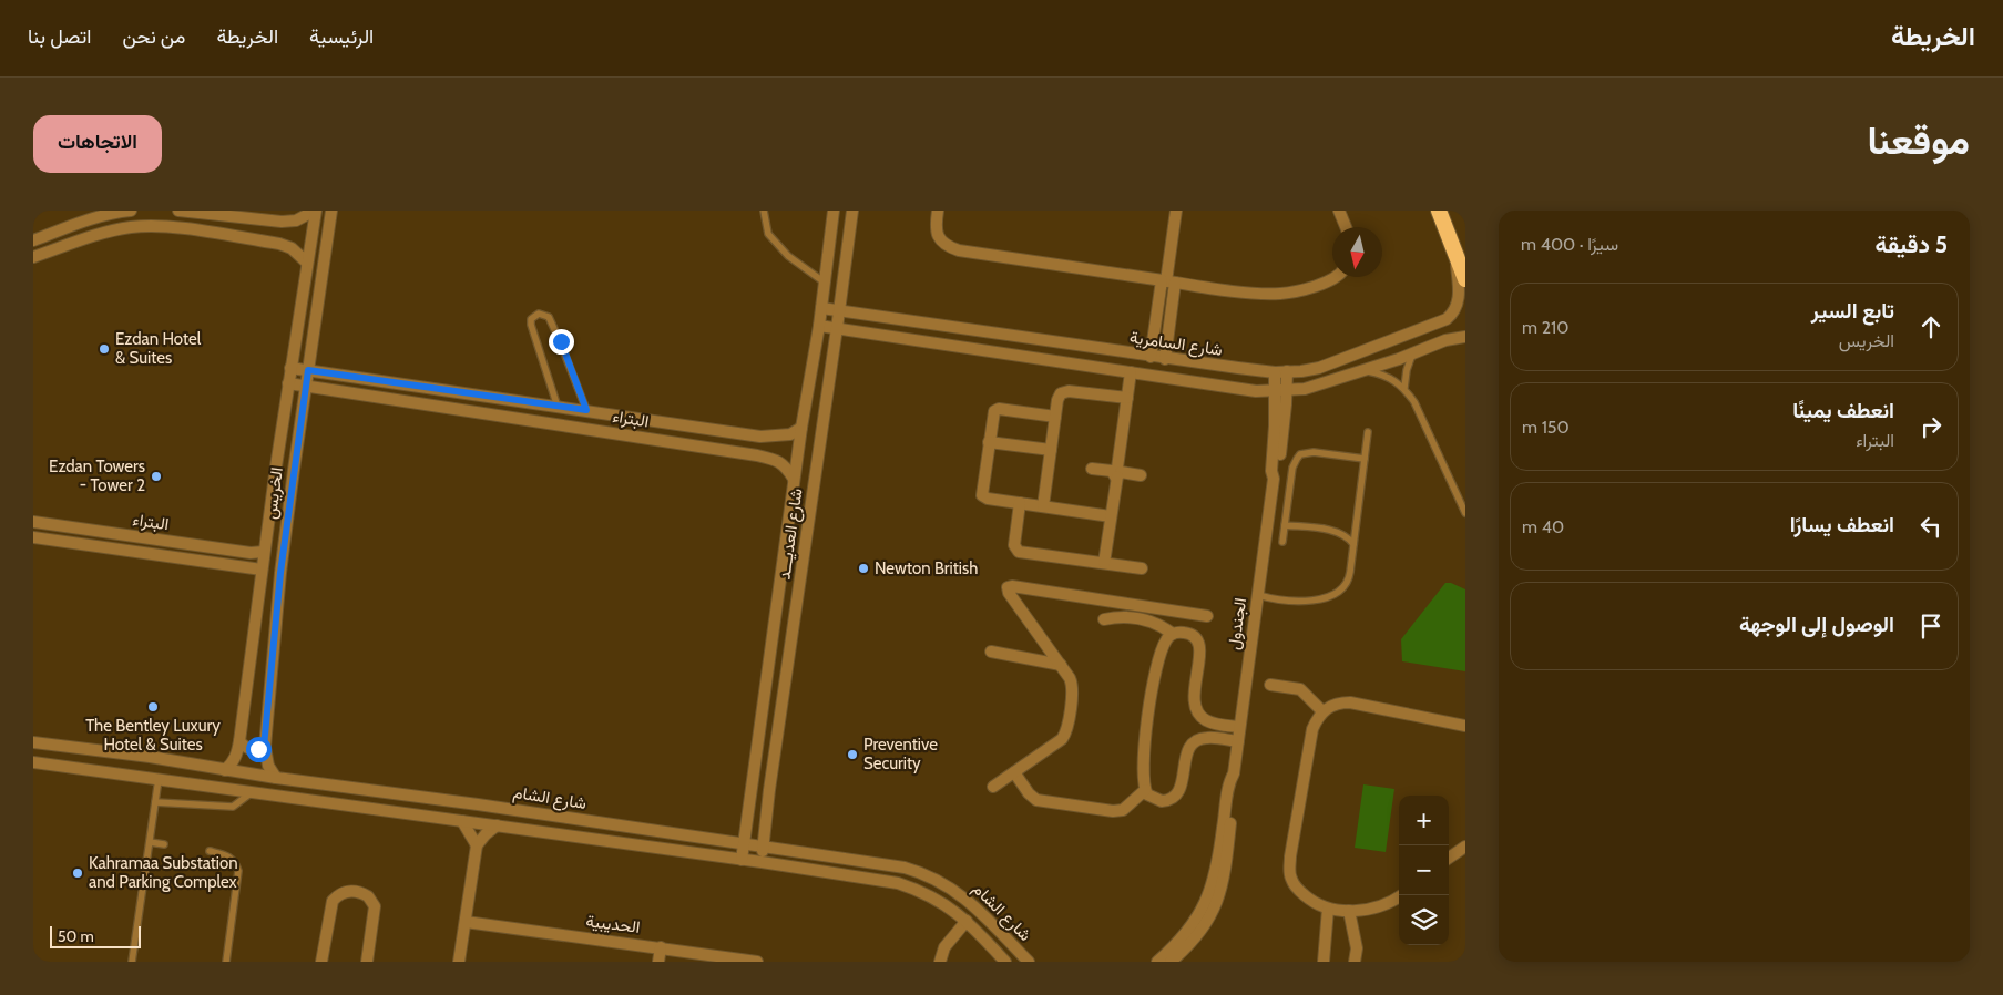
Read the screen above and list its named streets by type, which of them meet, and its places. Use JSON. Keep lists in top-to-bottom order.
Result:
{
  "streets": {
    "street": [
      "شارع السامرية",
      "البتراء",
      "الخريس",
      "شارع العديـــد",
      "الجندول",
      "شارع الشام",
      "الحديبية"
    ]
  },
  "crossings": [
    ["شارع السامرية", "شارع العديـــد"],
    ["شارع السامرية", "الجندول"],
    ["البتراء", "الخريس"],
    ["البتراء", "شارع العديـــد"],
    ["الخريس", "شارع الشام"],
    ["شارع العديـــد", "شارع الشام"]
  ],
  "places": [
    "Ezdan Hotel & Suites",
    "Ezdan Towers - Tower 2",
    "Newton British",
    "The Bentley Luxury Hotel & Suites",
    "Preventive Security",
    "Kahramaa Substation and Parking Complex"
  ],
  "scale_bar": "50 m",
  "north": "bottom",
  "page": {
    "header": "الخريطة",
    "nav": [
      "الرئيسية",
      "الخريطة",
      "من نحن",
      "اتصل بنا"
    ],
    "title": "موقعنا",
    "buttons": "الاتجاهات",
    "heading": ["5 دقيقة", "سيرًا · 400 m"],
    "list": [
      ["تابع السير", "الخريس", "210 m"],
      ["انعطف يمينًا", "البتراء", "150 m"],
      ["انعطف يسارًا", "40 m"],
      "الوصول إلى الوجهة"
    ],
    "map_buttons": ["+", "−"],
    "scale": "50 m"
  }
}
